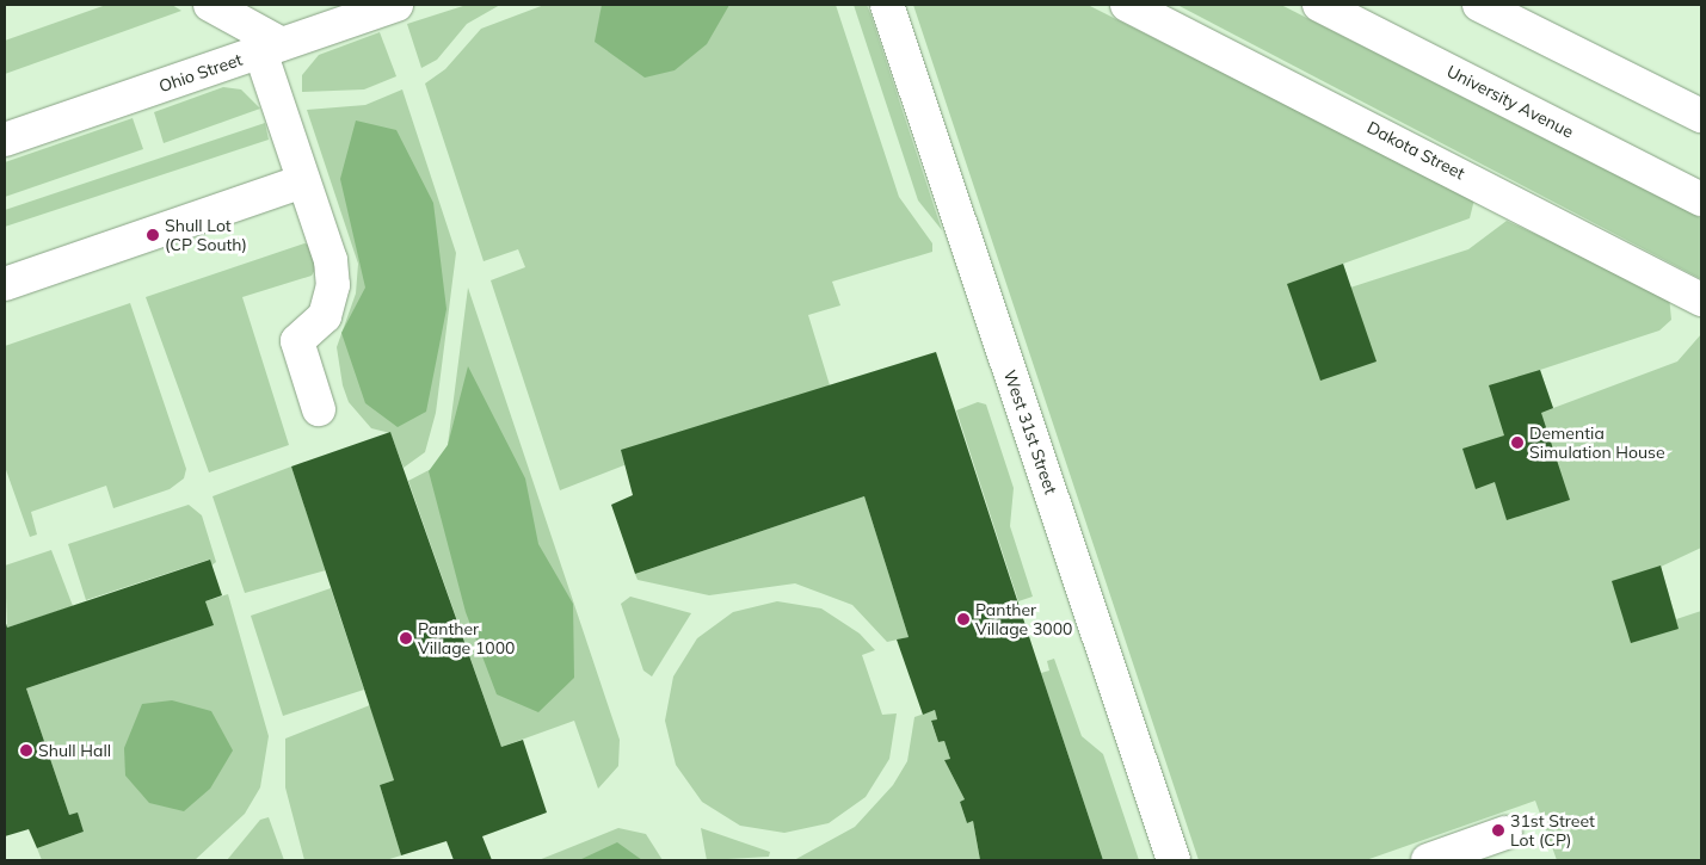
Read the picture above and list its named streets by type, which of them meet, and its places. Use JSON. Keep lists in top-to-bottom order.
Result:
{
  "streets": {
    "street": [
      "Ohio Street",
      "University Avenue",
      "Dakota Street",
      "West 31st Street"
    ]
  },
  "places": [
    "Shull Lot (CP South)",
    "Dementia Simulation House",
    "Panther Village 3000",
    "Panther Village 1000",
    "Shull Hall",
    "31st Street Lot (CP)"
  ]
}
